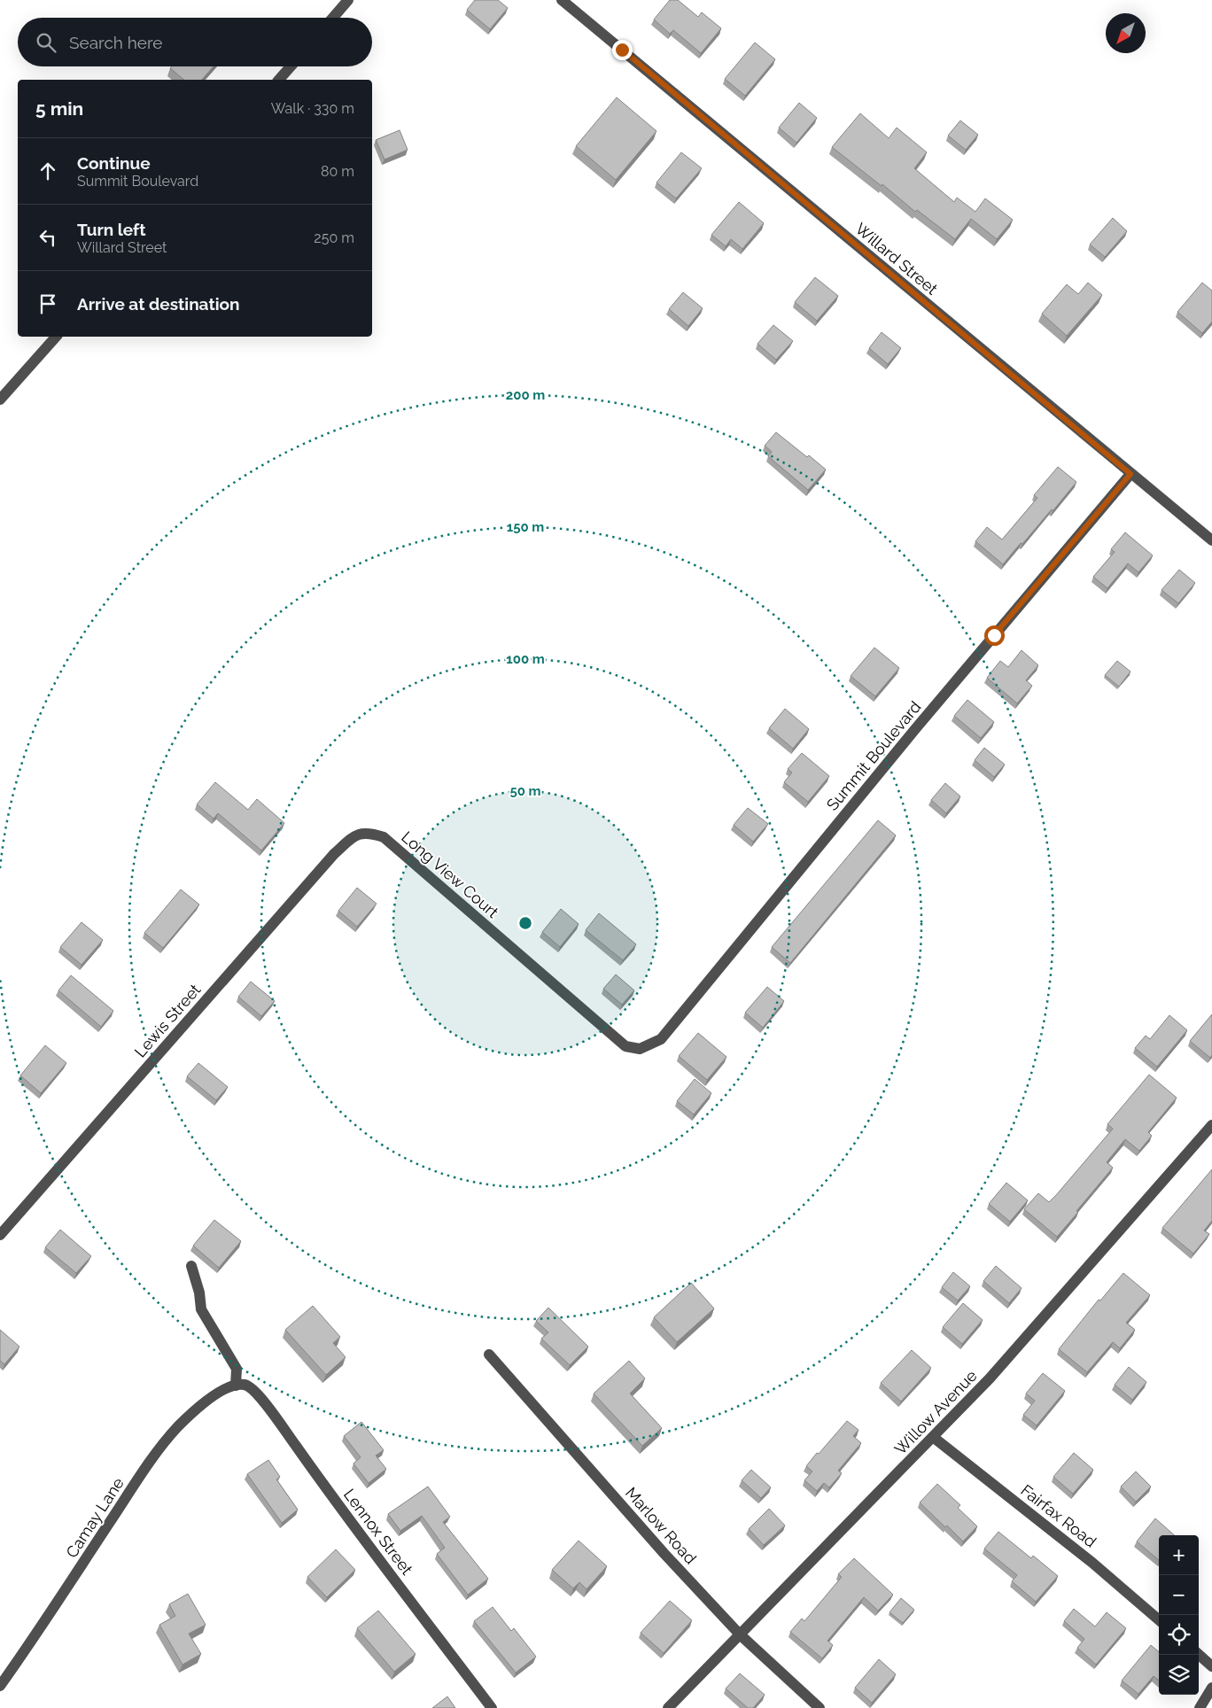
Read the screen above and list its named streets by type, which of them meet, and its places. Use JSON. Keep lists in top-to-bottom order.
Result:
{
  "streets": {
    "street": [
      "Willard Street",
      "Summit Boulevard",
      "Long View Court",
      "Lewis Street",
      "Willow Avenue",
      "Fairfax Road",
      "Camay Lane",
      "Marlow Road",
      "Lennox Street"
    ]
  },
  "crossings": [
    ["Willard Street", "Summit Boulevard"],
    ["Summit Boulevard", "Long View Court"],
    ["Long View Court", "Lewis Street"],
    ["Willow Avenue", "Fairfax Road"],
    ["Willow Avenue", "Marlow Road"],
    ["Camay Lane", "Lennox Street"]
  ],
  "north": "bottom left",
  "page": {
    "search": "Search here",
    "heading": ["5 min", "Walk · 330 m"],
    "list": [
      ["Continue", "Summit Boulevard", "80 m"],
      ["Turn left", "Willard Street", "250 m"],
      "Arrive at destination"
    ],
    "map_buttons": ["+", "−"]
  },
  "rings": [
    "200 m",
    "150 m",
    "100 m",
    "50 m"
  ]
}
